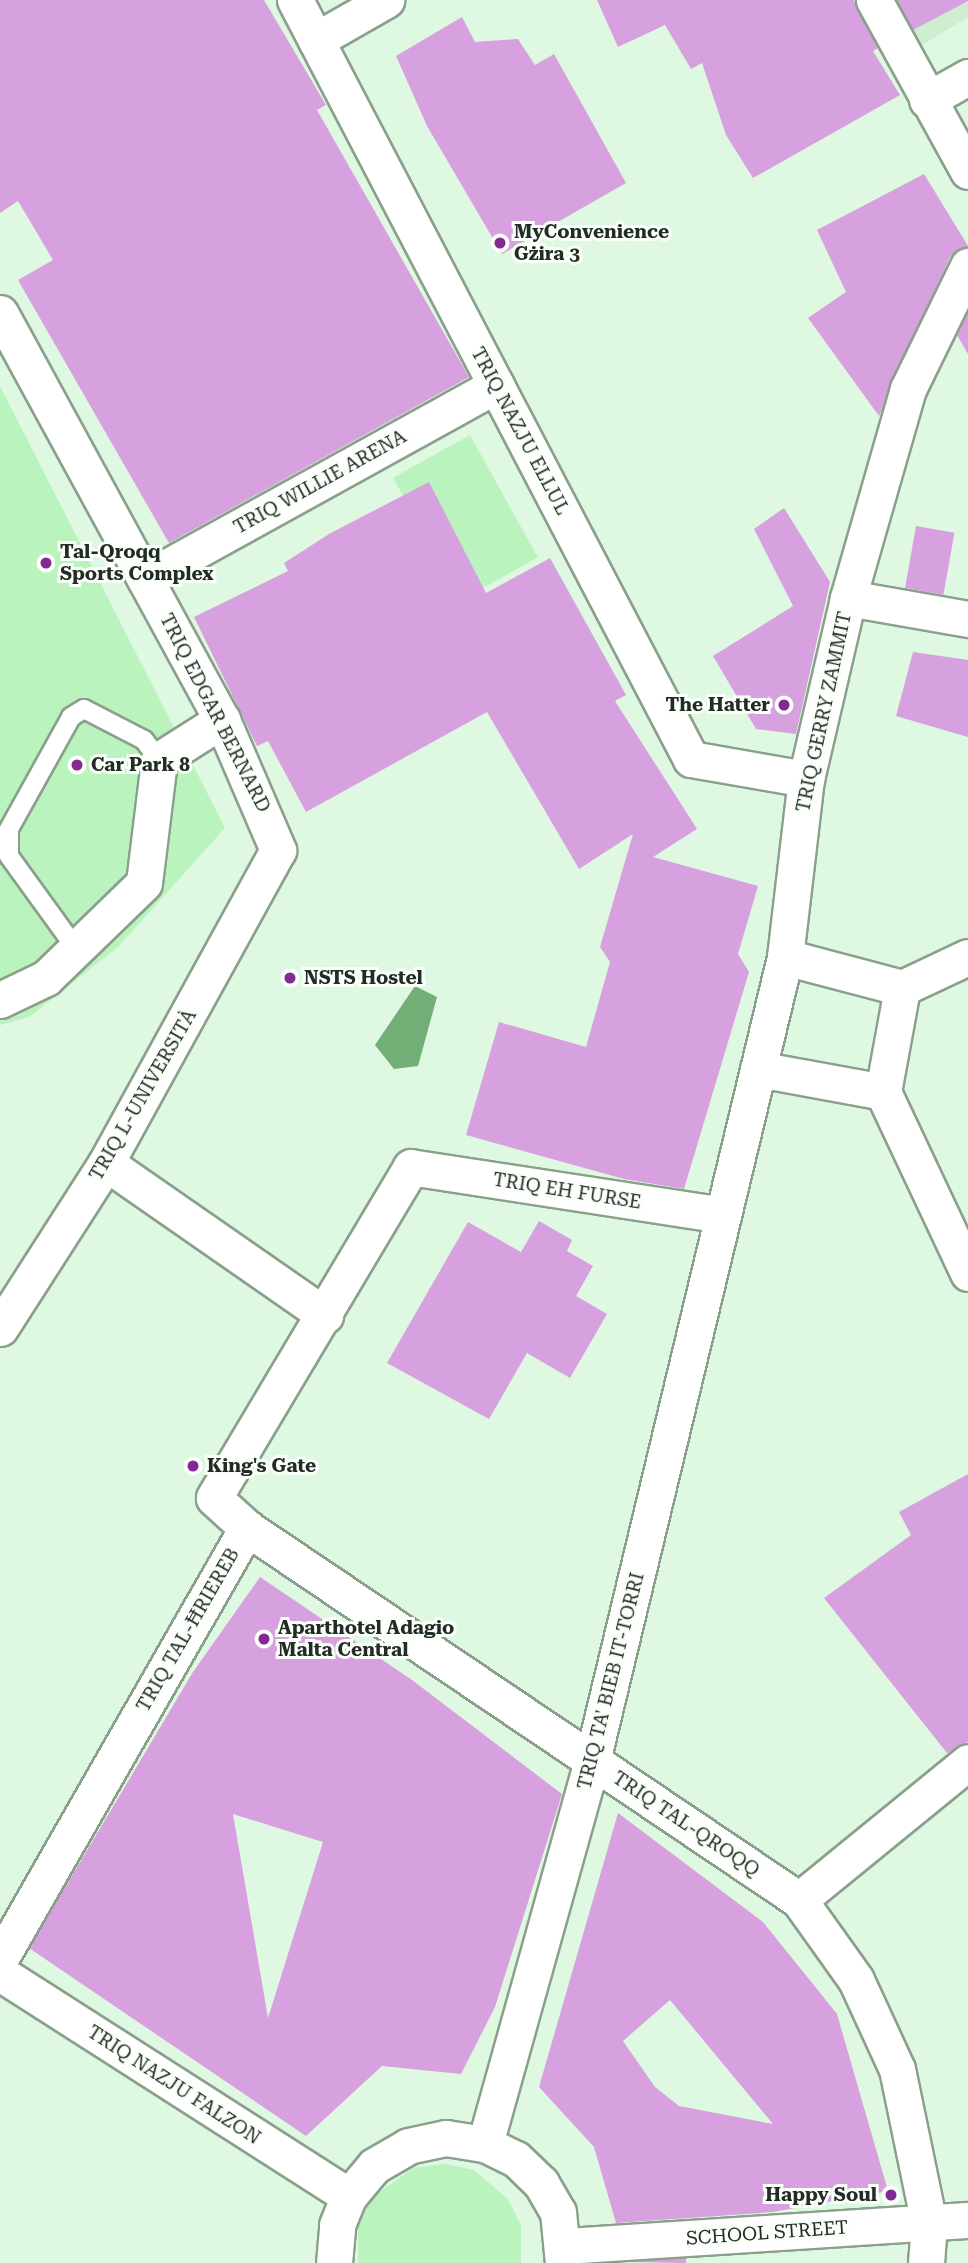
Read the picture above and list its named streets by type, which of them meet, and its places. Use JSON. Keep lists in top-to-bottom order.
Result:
{
  "streets": {
    "street": [
      "TRIQ NAZJU ELLUL",
      "TRIQ WILLIE ARENA",
      "TRIQ GERRY ZAMMIT",
      "TRIQ EDGAR BERNARD",
      "TRIQ L-UNIVERSITÀ",
      "TRIQ EH FURSE",
      "TRIQ TAL-ĦRIEREB",
      "TRIQ TA' BIEB IT-TORRI",
      "TRIQ TAL-QROQQ",
      "TRIQ NAZJU FALZON",
      "SCHOOL STREET"
    ]
  },
  "crossings": [
    ["TRIQ NAZJU ELLUL", "TRIQ WILLIE ARENA"],
    ["TRIQ NAZJU ELLUL", "TRIQ GERRY ZAMMIT"],
    ["TRIQ WILLIE ARENA", "TRIQ EDGAR BERNARD"],
    ["TRIQ GERRY ZAMMIT", "TRIQ EH FURSE"],
    ["TRIQ GERRY ZAMMIT", "TRIQ TA' BIEB IT-TORRI"],
    ["TRIQ EDGAR BERNARD", "TRIQ L-UNIVERSITÀ"],
    ["TRIQ EH FURSE", "TRIQ TAL-ĦRIEREB"],
    ["TRIQ EH FURSE", "TRIQ TA' BIEB IT-TORRI"],
    ["TRIQ TAL-ĦRIEREB", "TRIQ TAL-QROQQ"],
    ["TRIQ TA' BIEB IT-TORRI", "TRIQ TAL-QROQQ"],
    ["TRIQ TAL-QROQQ", "SCHOOL STREET"]
  ],
  "places": [
    "MyConvenience Gżira 3",
    "Tal-Qroqq Sports Complex",
    "The Hatter",
    "Car Park 8",
    "NSTS Hostel",
    "King's Gate",
    "Aparthotel Adagio Malta Central",
    "Happy Soul"
  ]
}
